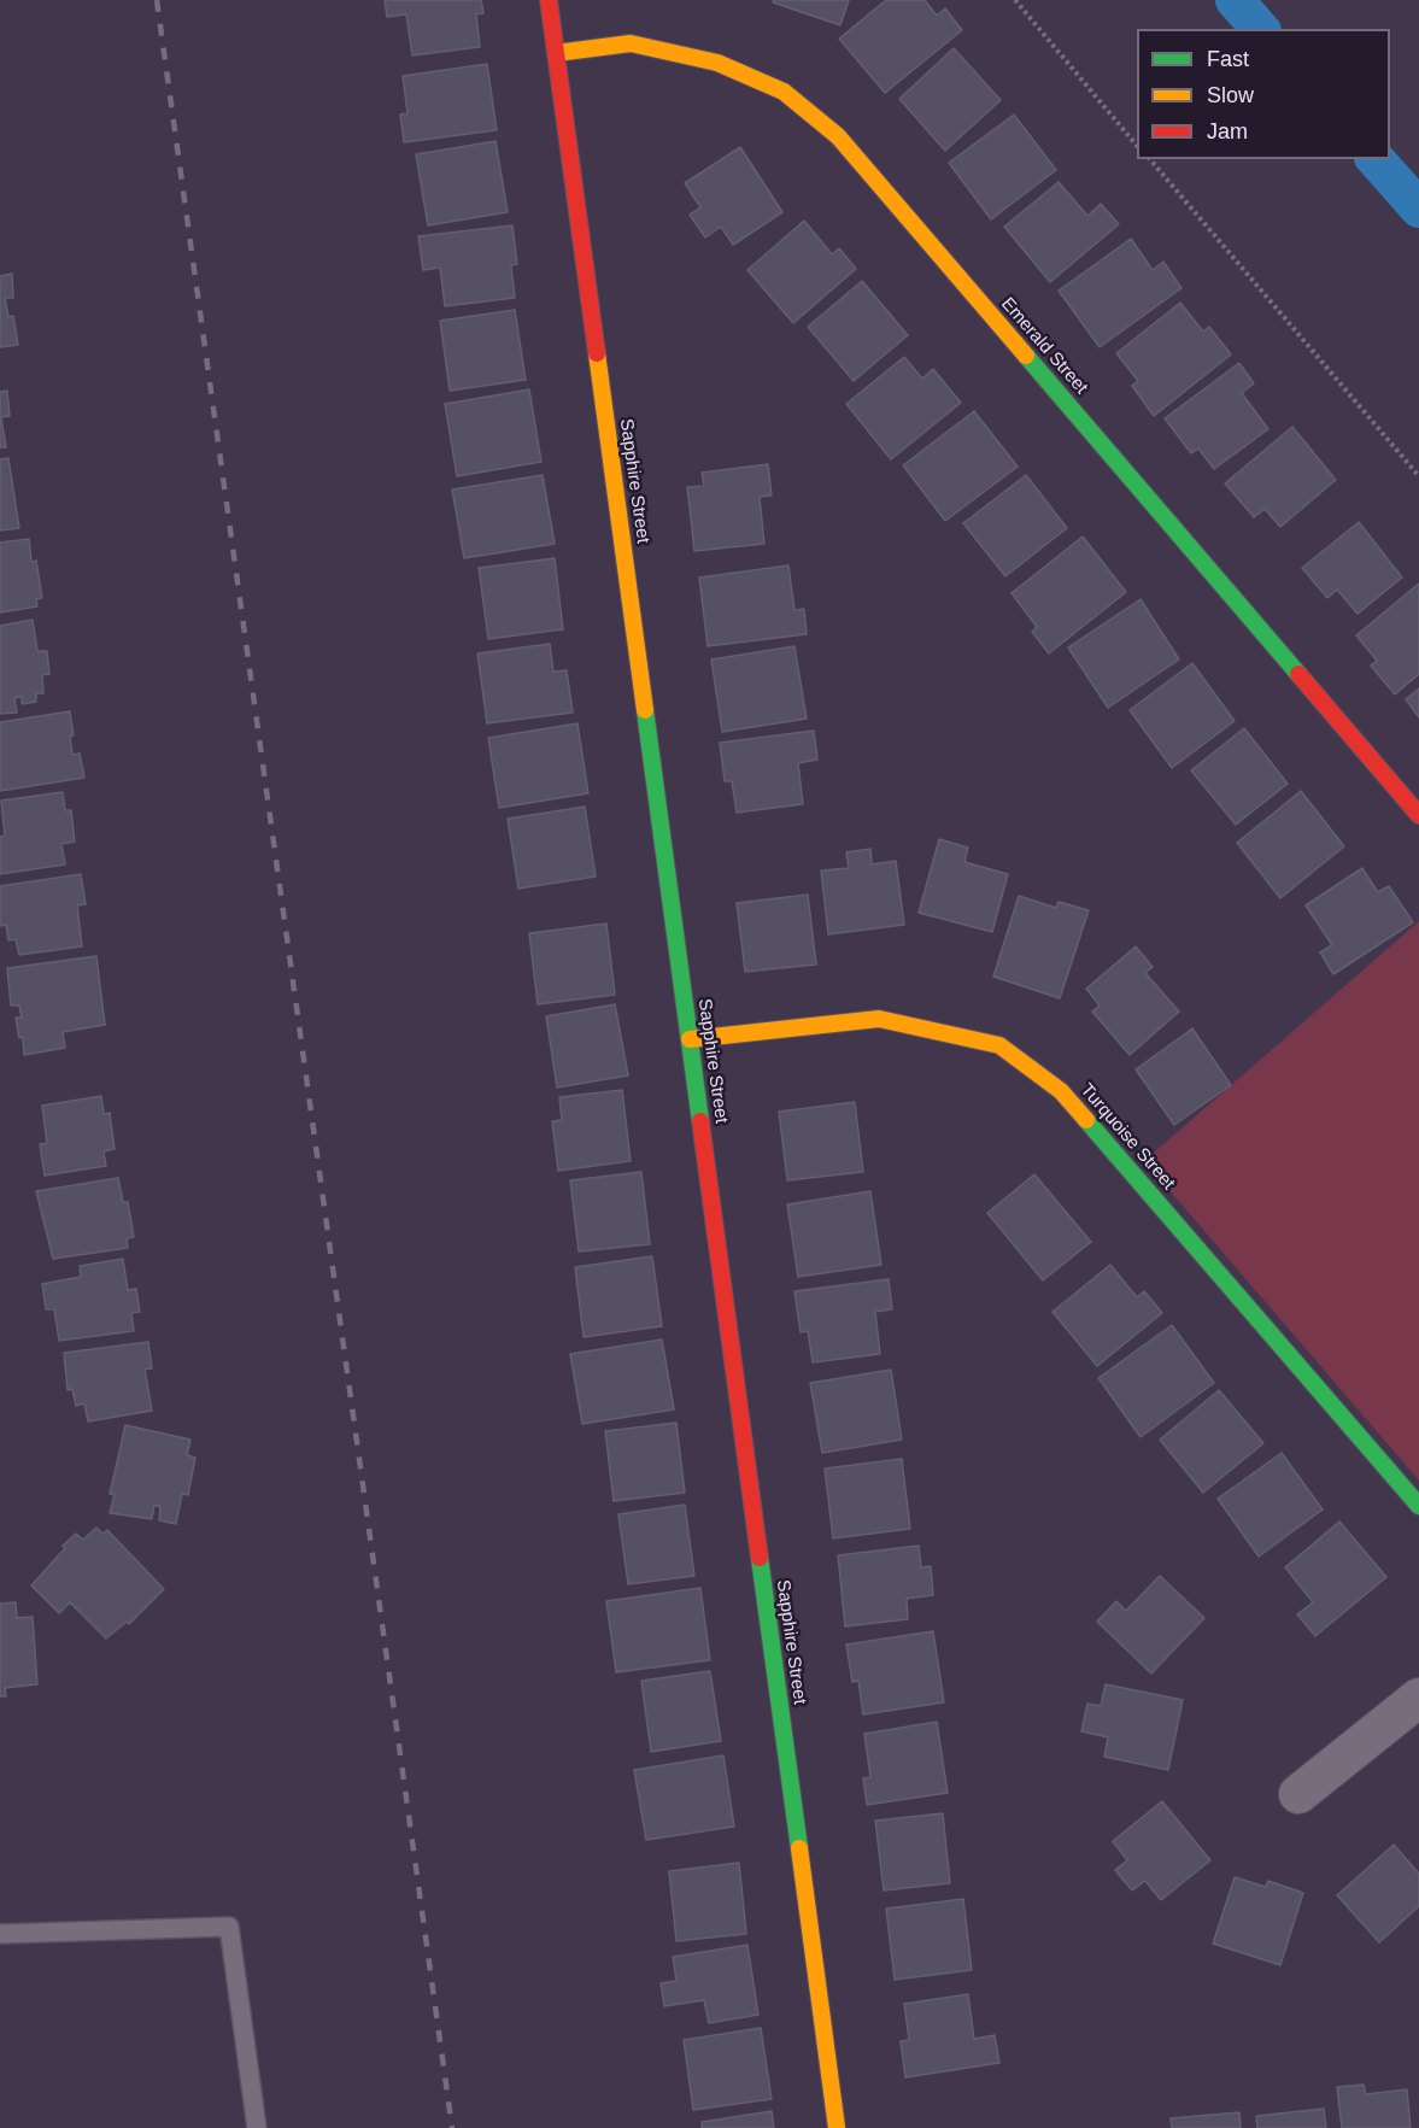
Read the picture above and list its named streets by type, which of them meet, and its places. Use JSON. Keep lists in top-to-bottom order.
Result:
{
  "streets": {
    "street": ["Emerald Street", "Sapphire Street", "Turquoise Street"]
  },
  "crossings": [
    ["Emerald Street", "Sapphire Street"],
    ["Sapphire Street", "Turquoise Street"]
  ],
  "legend": ["Fast", "Slow", "Jam"]
}
